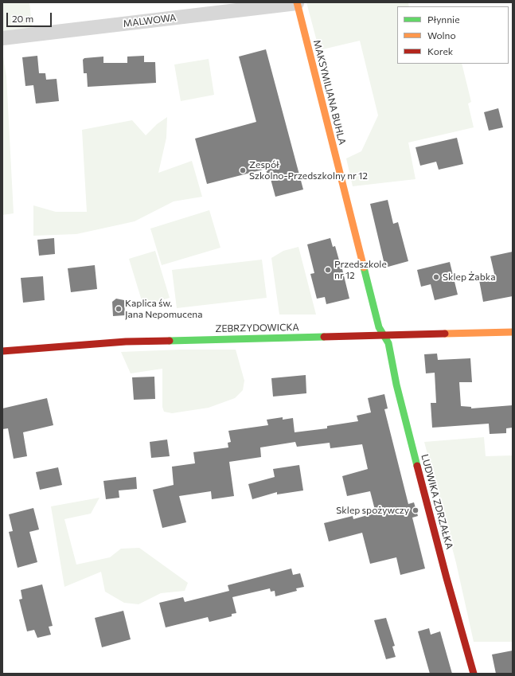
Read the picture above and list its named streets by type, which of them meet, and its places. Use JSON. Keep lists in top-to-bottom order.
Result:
{
  "streets": {
    "street": [
      "MALWOWA",
      "MAKSYMILIANA BUHLA",
      "ZEBRZYDOWICKA",
      "LUDWIKA ZDRZAŁKA"
    ]
  },
  "crossings": [
    ["MALWOWA", "MAKSYMILIANA BUHLA"],
    ["MAKSYMILIANA BUHLA", "ZEBRZYDOWICKA"],
    ["MAKSYMILIANA BUHLA", "LUDWIKA ZDRZAŁKA"],
    ["ZEBRZYDOWICKA", "LUDWIKA ZDRZAŁKA"]
  ],
  "places": [
    "Zespół Szkolno-Przedszkolny nr 12",
    "Przedszkole nr 12",
    "Sklep Żabka",
    "Kaplica św. Jana Nepomucena",
    "Sklep spożywczy"
  ],
  "legend": ["Płynnie", "Wolno", "Korek"],
  "scale_bar": "20 m"
}
